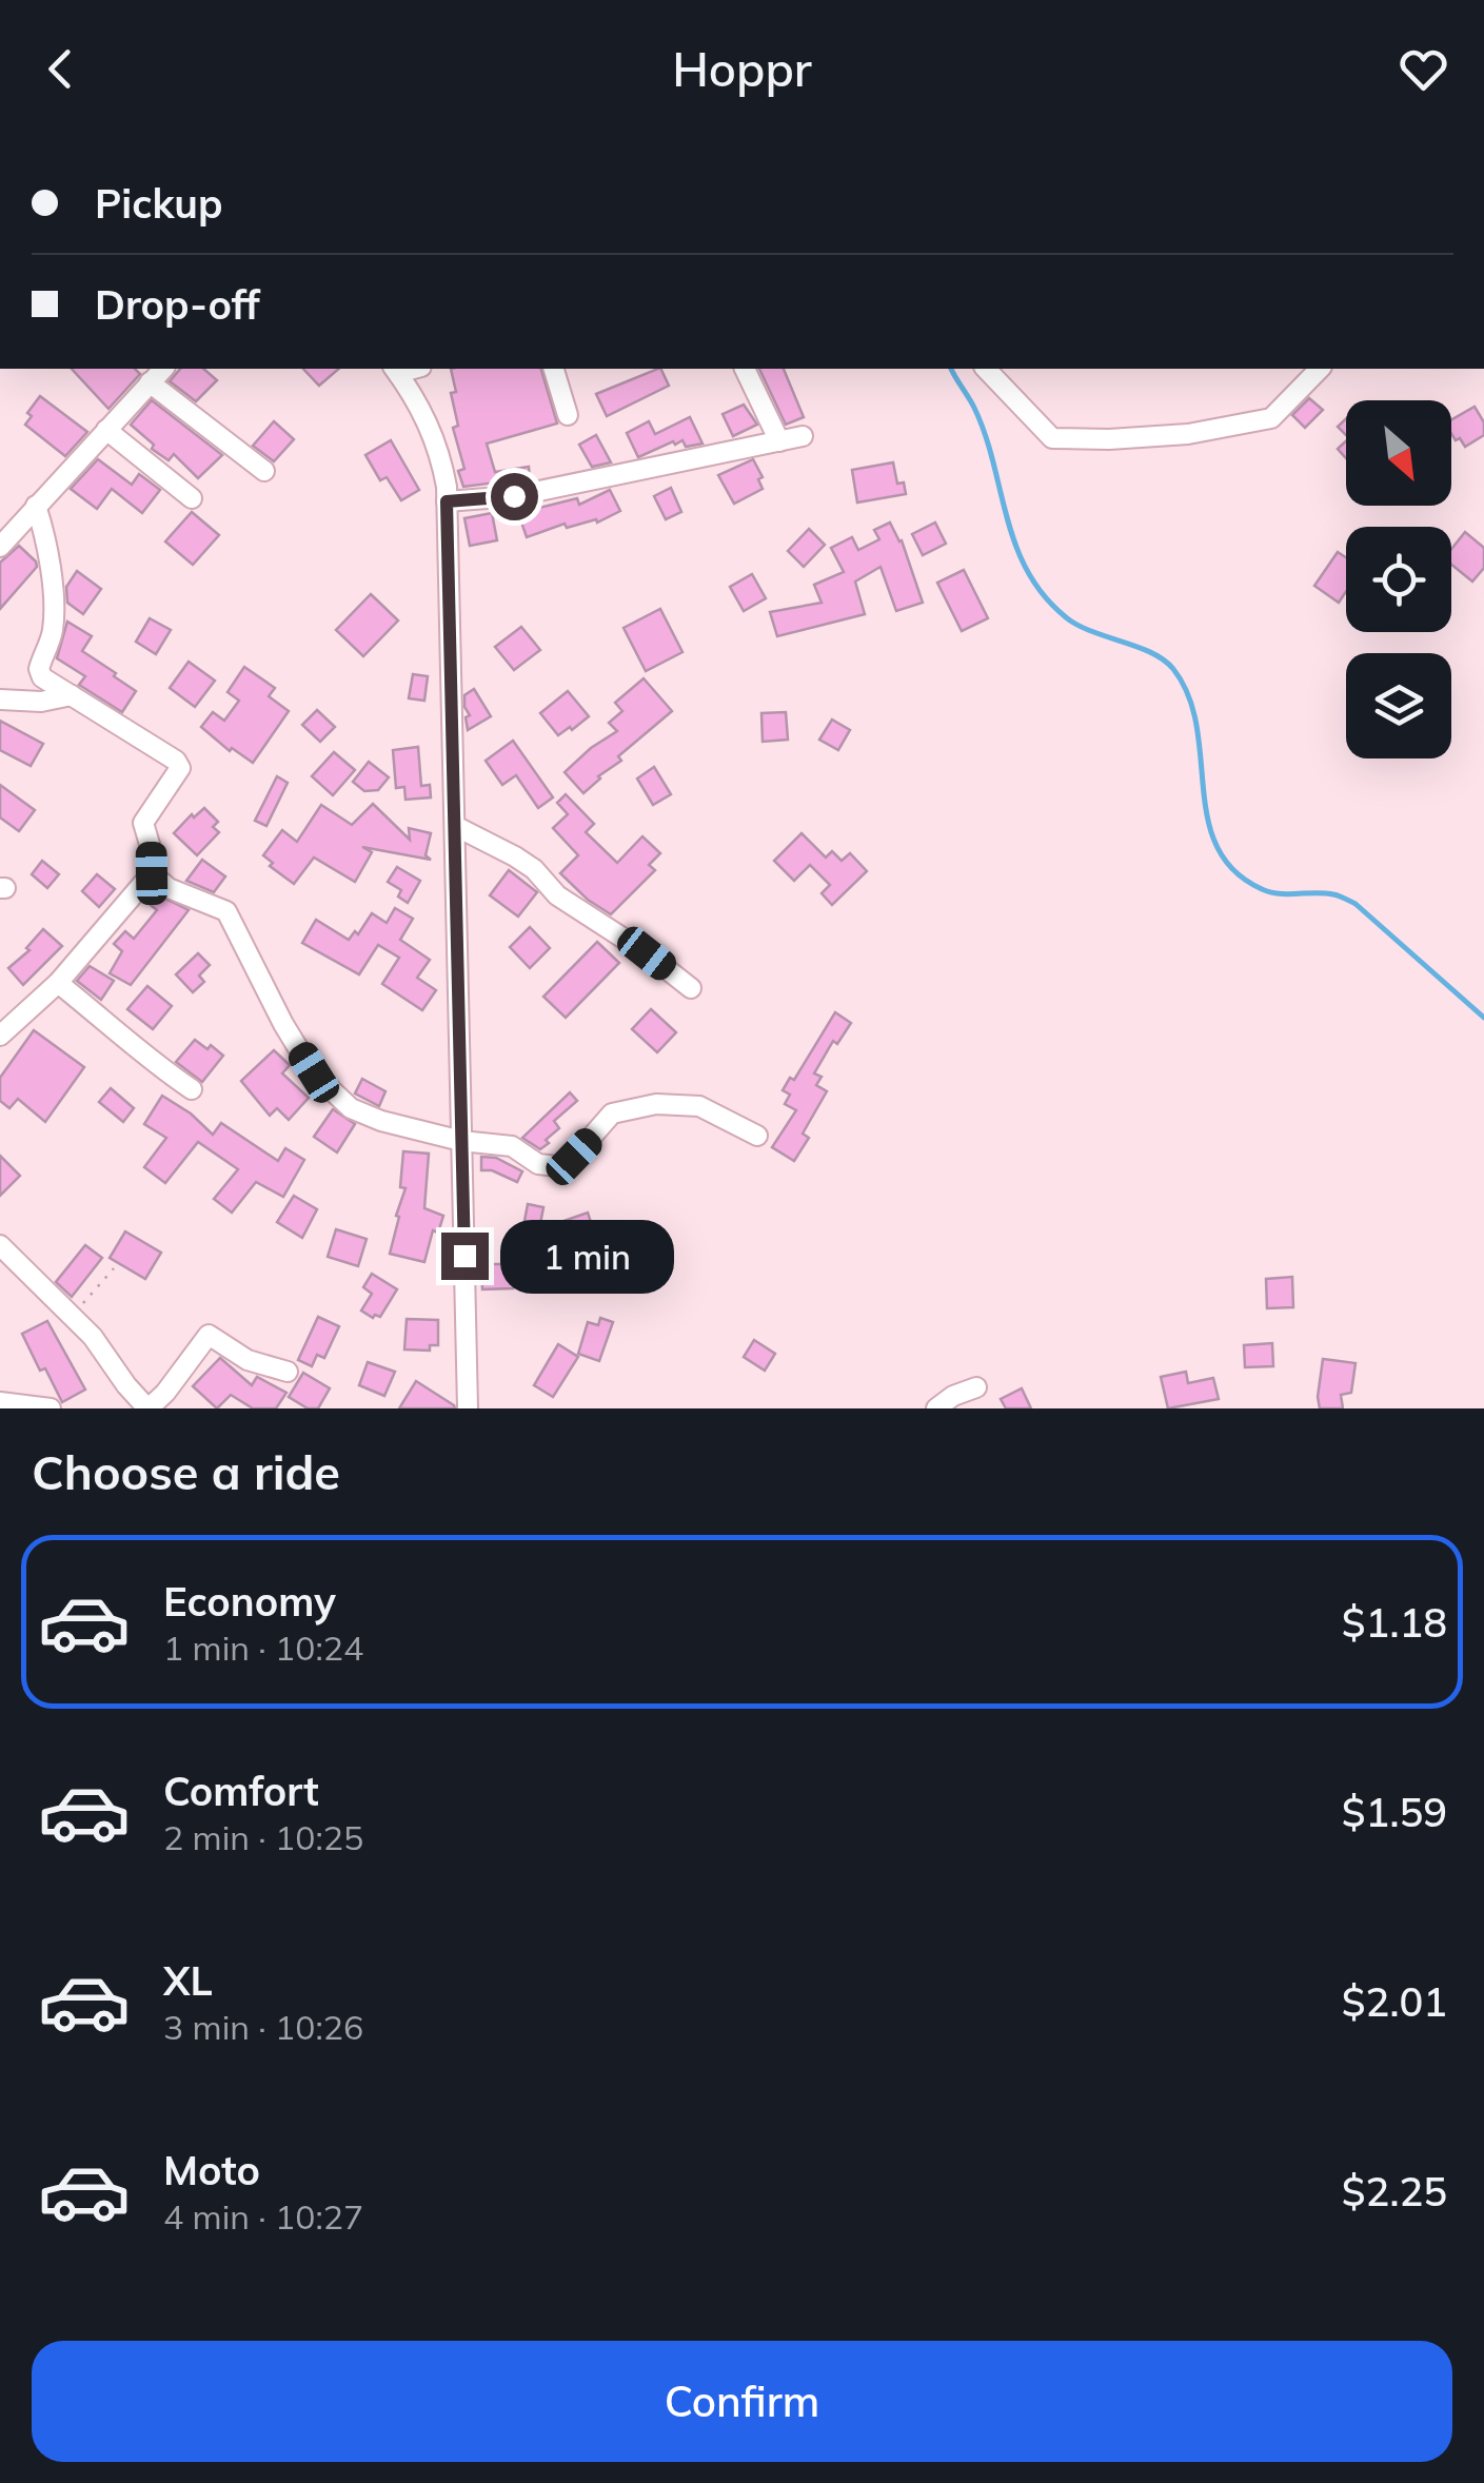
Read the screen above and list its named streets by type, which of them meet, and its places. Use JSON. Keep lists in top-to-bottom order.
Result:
{
  "north": "bottom right",
  "page": {
    "header": "Hoppr",
    "banner": ["Pickup", "Drop-off"],
    "bubble": "1 min",
    "heading": "Choose a ride",
    "list": [
      {
        "name": "Economy",
        "note": "1 min · 10:24",
        "value": "$1.18"
      },
      {
        "name": "Comfort",
        "note": "2 min · 10:25",
        "value": "$1.59"
      },
      {
        "name": "XL",
        "note": "3 min · 10:26",
        "value": "$2.01"
      },
      {
        "name": "Moto",
        "note": "4 min · 10:27",
        "value": "$2.25"
      }
    ],
    "buttons": "Confirm"
  }
}
